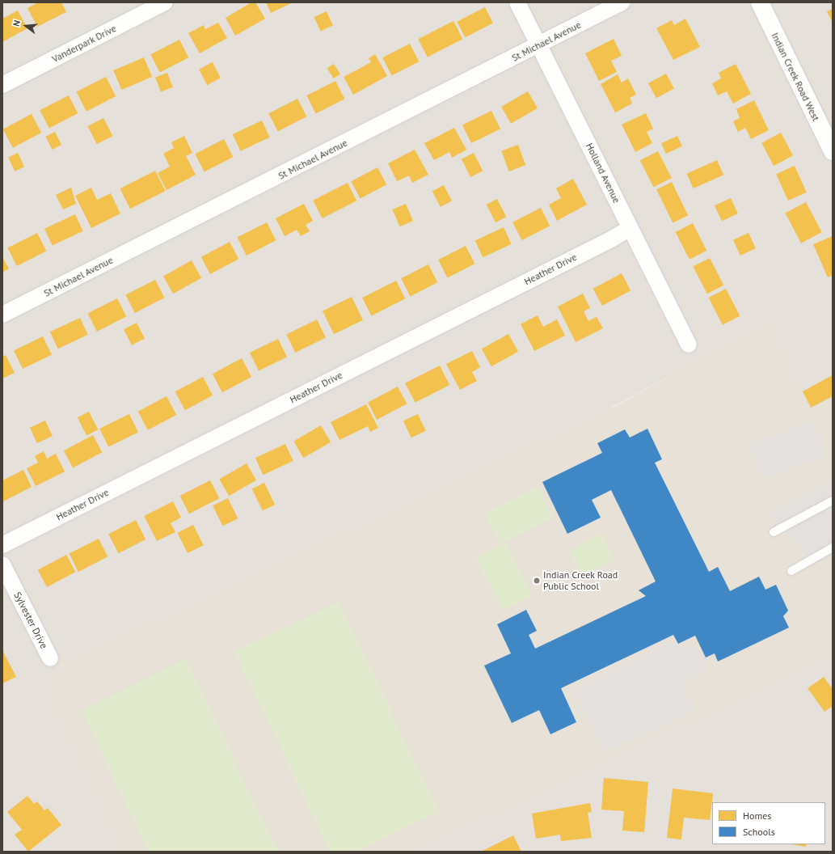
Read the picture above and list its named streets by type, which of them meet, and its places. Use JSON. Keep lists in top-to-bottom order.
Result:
{
  "streets": {
    "street": [
      "St Michael Avenue",
      "Vanderpark Drive",
      "Indian Creek Road West",
      "Holland Avenue",
      "Heather Drive",
      "Sylvester Drive"
    ]
  },
  "crossings": [
    ["St Michael Avenue", "Holland Avenue"],
    ["Holland Avenue", "Heather Drive"]
  ],
  "places": ["Indian Creek Road Public School"],
  "legend": ["Homes", "Schools"],
  "north": "left"
}
